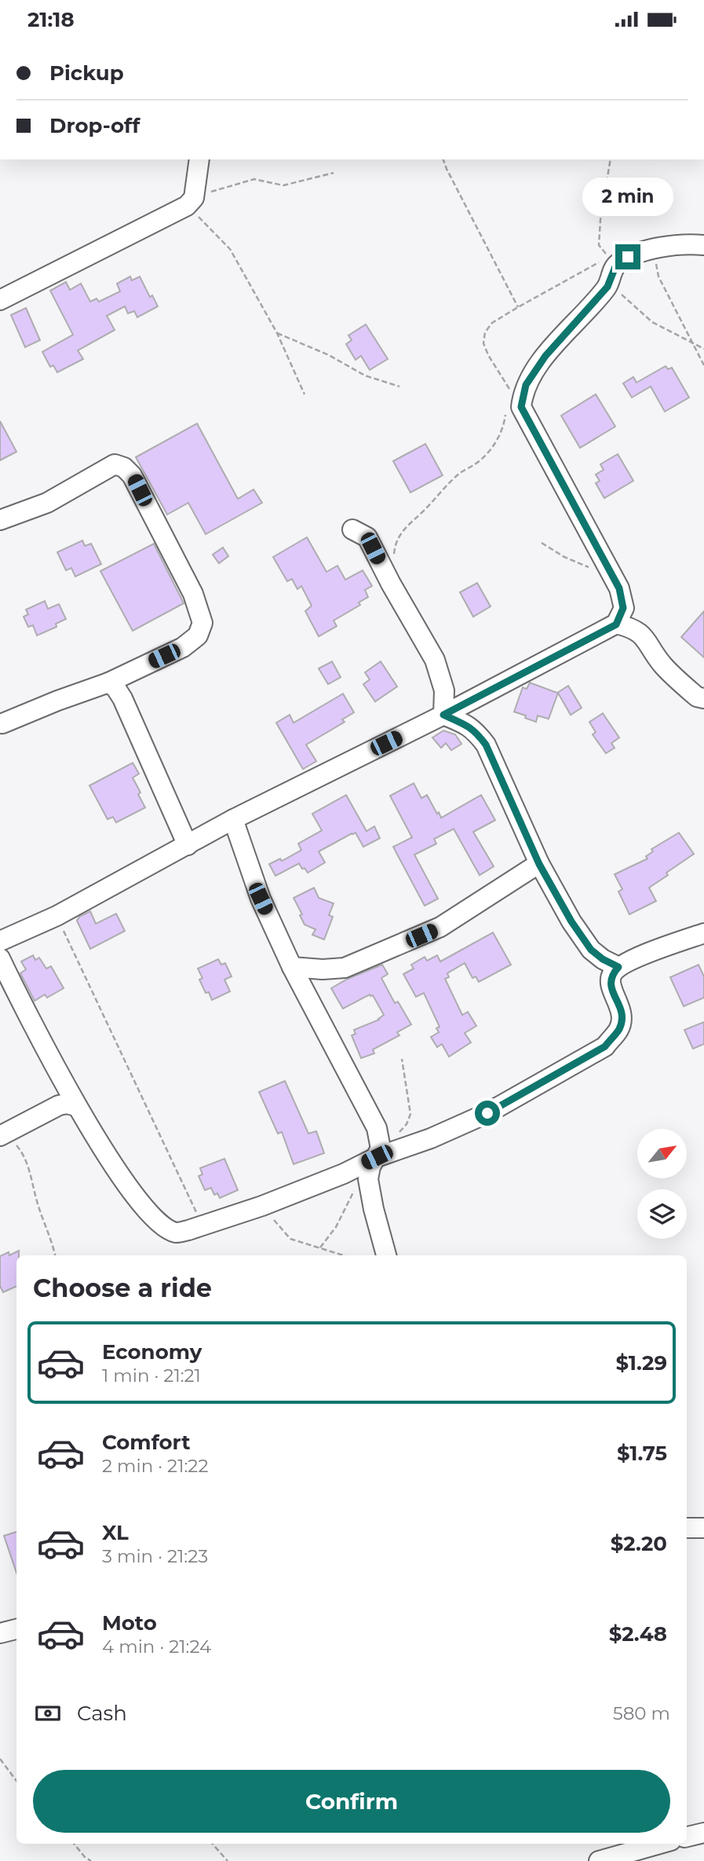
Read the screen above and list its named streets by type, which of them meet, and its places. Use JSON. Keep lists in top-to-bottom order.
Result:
{
  "north": "top right",
  "page": {
    "status": "21:18",
    "banner": ["Pickup", "Drop-off"],
    "bubble": "2 min",
    "heading": "Choose a ride",
    "list": [
      {
        "name": "Economy",
        "note": "1 min · 21:21",
        "value": "$1.29"
      },
      {
        "name": "Comfort",
        "note": "2 min · 21:22",
        "value": "$1.75"
      },
      {
        "name": "XL",
        "note": "3 min · 21:23",
        "value": "$2.20"
      },
      {
        "name": "Moto",
        "note": "4 min · 21:24",
        "value": "$2.48"
      }
    ],
    "pay": ["Cash", "580 m"],
    "buttons": "Confirm"
  }
}
